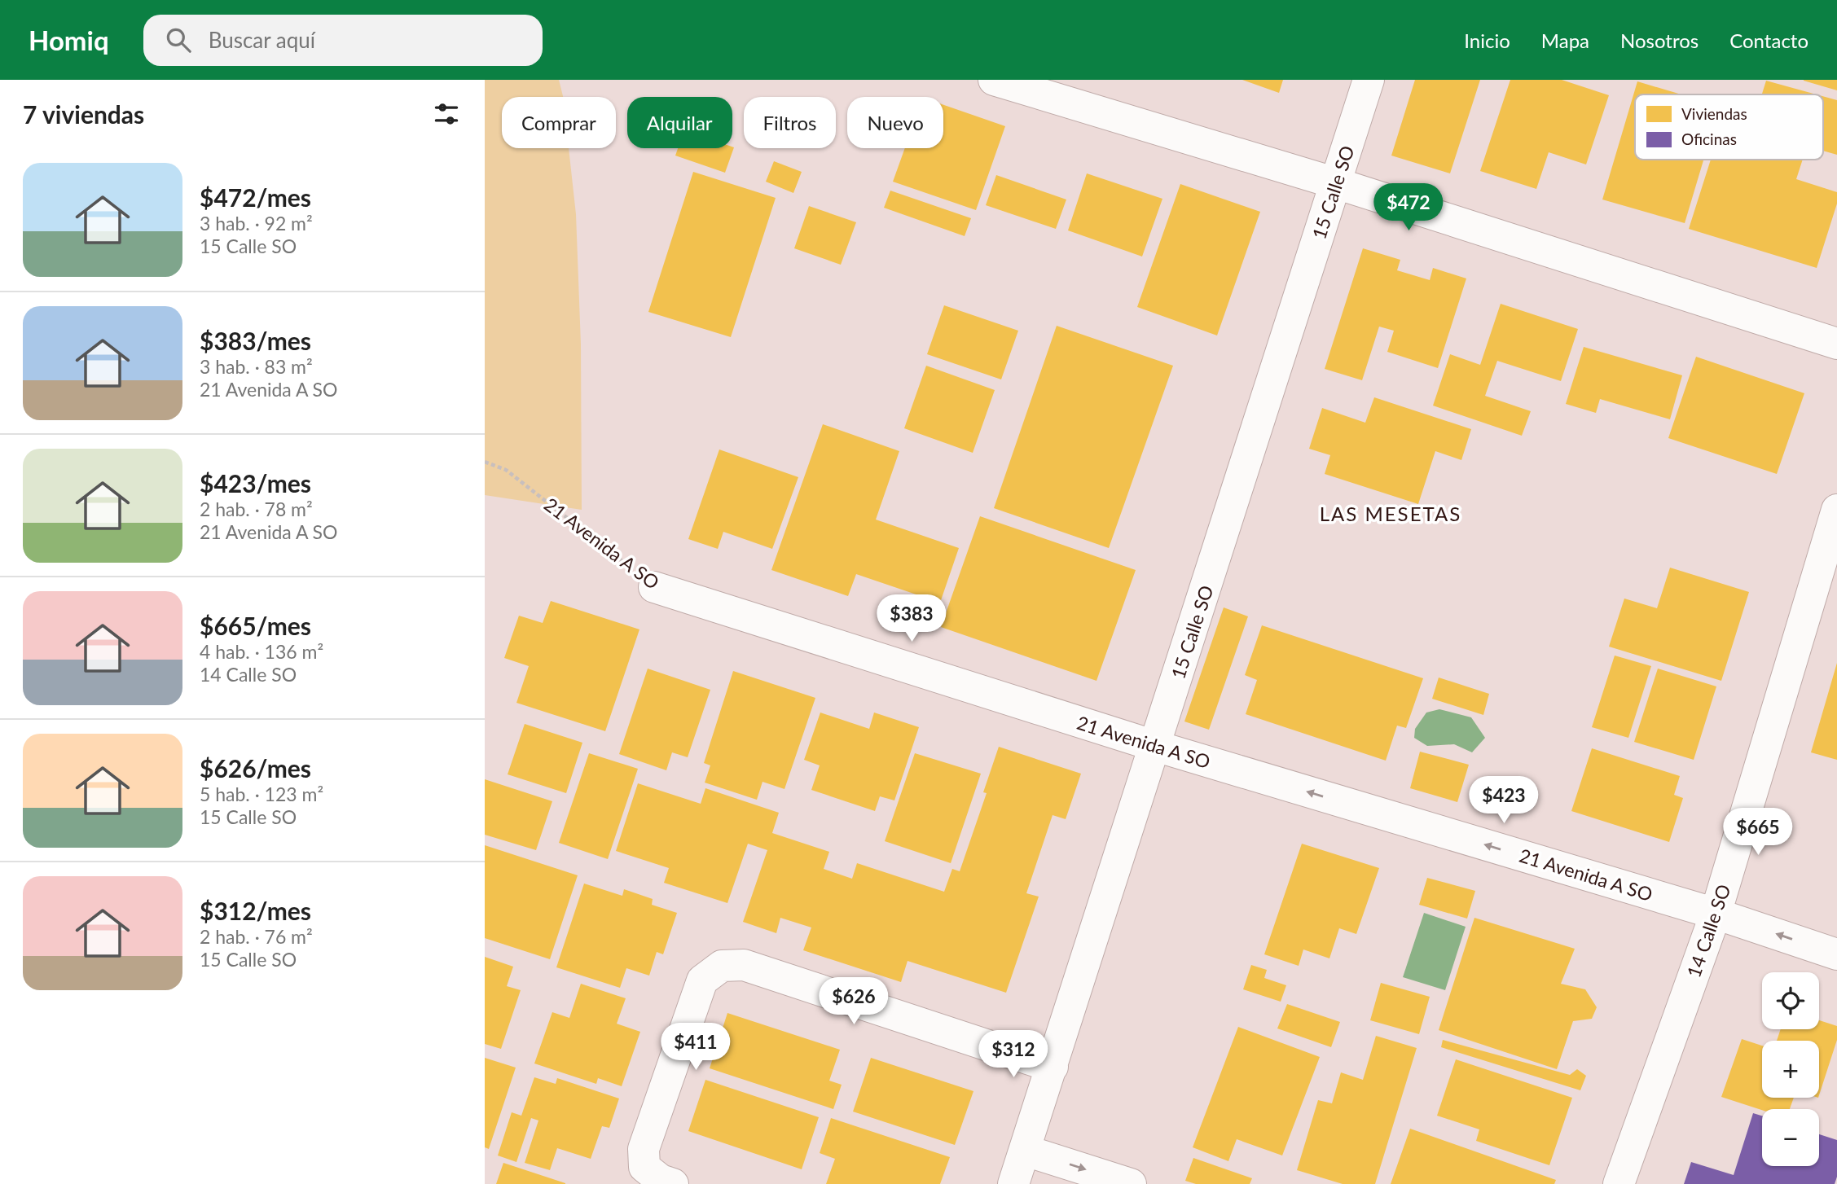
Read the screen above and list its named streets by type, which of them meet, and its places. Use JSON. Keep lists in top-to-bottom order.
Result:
{
  "streets": {
    "street": ["15 Calle SO", "21 Avenida A SO", "14 Calle SO"]
  },
  "crossings": [
    ["15 Calle SO", "21 Avenida A SO"],
    ["21 Avenida A SO", "14 Calle SO"]
  ],
  "one_way": ["21 Avenida A SO"],
  "districts": ["LAS MESETAS"],
  "legend": ["Viviendas", "Oficinas"],
  "page": {
    "header": "Homiq",
    "search": "Buscar aquí",
    "nav": [
      "Inicio",
      "Mapa",
      "Nosotros",
      "Contacto"
    ],
    "heading": "7 viviendas",
    "chip": [
      "Comprar",
      "Alquilar",
      "Filtros",
      "Nuevo"
    ],
    "list": [
      {
        "name": "$472/mes",
        "note": "3 hab. · 92 m² · 15 Calle SO"
      },
      {
        "name": "$383/mes",
        "note": "3 hab. · 83 m² · 21 Avenida A SO"
      },
      {
        "name": "$423/mes",
        "note": "2 hab. · 78 m² · 21 Avenida A SO"
      },
      {
        "name": "$665/mes",
        "note": "4 hab. · 136 m² · 14 Calle SO"
      },
      {
        "name": "$626/mes",
        "note": "5 hab. · 123 m² · 15 Calle SO"
      },
      {
        "name": "$312/mes",
        "note": "2 hab. · 76 m² · 15 Calle SO"
      }
    ],
    "price": [
      "$472",
      "$383",
      "$423",
      "$665",
      "$626",
      "$411",
      "$312"
    ],
    "map_buttons": ["+", "−"]
  }
}
